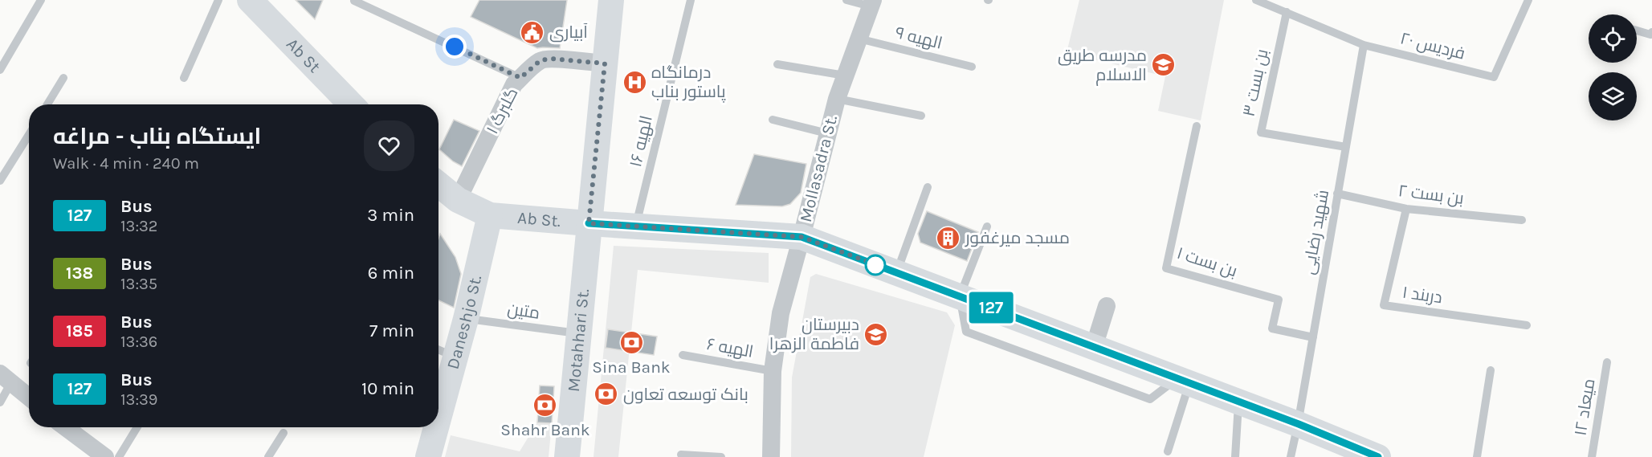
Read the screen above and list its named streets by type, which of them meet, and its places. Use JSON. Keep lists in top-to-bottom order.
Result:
{
  "streets": {
    "main road": [
      "Ab St",
      "Ab St.",
      "Daneshjo St.",
      "Motahhari St."
    ],
    "street": ["گلبرگ ۱", "Mollasadra St."],
    "lane": [
      "الهیه ۹",
      "فردیس ۲۰",
      "بن بست ۳",
      "الهیه ۱۶",
      "بن بست ۲",
      "شهید رضایی",
      "بن بست ۱",
      "دربند ۱",
      "متین",
      "الهیه ۶",
      "میعاد ۱۲"
    ]
  },
  "crossings": [
    ["الهیه ۹", "Mollasadra St."],
    ["فردیس ۲۰", "بن بست ۳"],
    ["فردیس ۲۰", "شهید رضایی"],
    ["بن بست ۳", "شهید رضایی"],
    ["گلبرگ ۱", "Motahhari St."],
    ["الهیه ۱۶", "Ab St."],
    ["Mollasadra St.", "Ab St."],
    ["Mollasadra St.", "الهیه ۶"],
    ["بن بست ۲", "شهید رضایی"],
    ["بن بست ۲", "دربند ۱"],
    ["Ab St.", "شهید رضایی"],
    ["Ab St.", "Daneshjo St."],
    ["Ab St.", "Motahhari St."],
    ["شهید رضایی", "بن بست ۱"],
    ["متین", "Daneshjo St."],
    ["متین", "Motahhari St."]
  ],
  "places": {
    "public building": ["آبیاری"],
    "school or university": ["مدرسه طریق الاسلام", "دبیرستان فاطمة الزهرا"],
    "hospital": ["درمانگاه پاستور بناب"],
    "building": ["مسجد میرغفور"],
    "bank": ["Sina Bank", "بانک توسعه تعاون", "Shahr Bank"]
  },
  "lines": ["bus line 127"],
  "page": {
    "on_map": "127",
    "heading": ["ایستگاه بناب - مراغه", "Walk · 4 min · 240 m"],
    "list": [
      {
        "mark": "127",
        "name": "Bus",
        "note": "13:32",
        "value": "3 min"
      },
      {
        "mark": "138",
        "name": "Bus",
        "note": "13:35",
        "value": "6 min"
      },
      {
        "mark": "185",
        "name": "Bus",
        "note": "13:36",
        "value": "7 min"
      },
      {
        "mark": "127",
        "name": "Bus",
        "note": "13:39",
        "value": "10 min"
      }
    ]
  }
}
